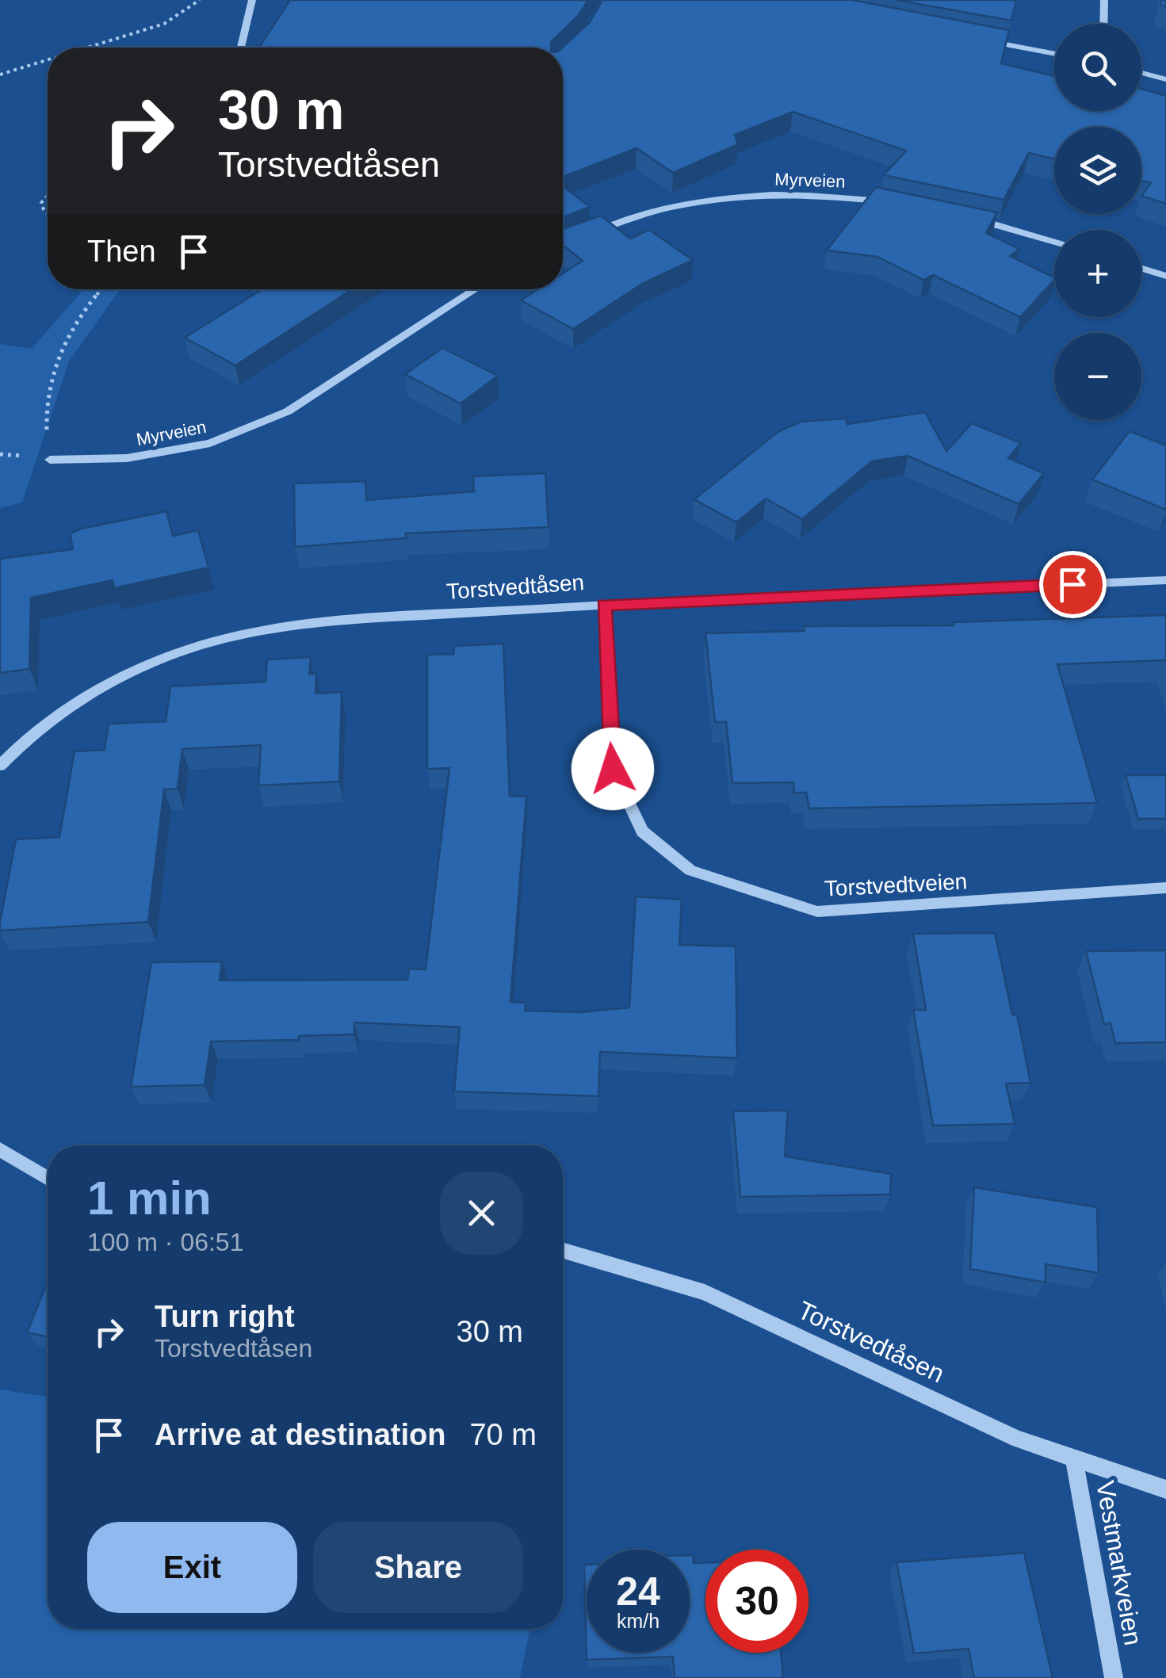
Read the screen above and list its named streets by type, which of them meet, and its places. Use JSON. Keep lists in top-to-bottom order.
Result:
{
  "streets": {
    "street": [
      "Myrveien",
      "Torstvedtåsen",
      "Torstvedtveien",
      "Vestmarkveien"
    ]
  },
  "crossings": [
    ["Torstvedtåsen", "Torstvedtveien"],
    ["Torstvedtåsen", "Vestmarkveien"]
  ],
  "page": {
    "map_buttons": ["+", "−"],
    "turn": ["30 m", "Torstvedtåsen"],
    "then": "Then",
    "heading": ["1 min", "100 m · 06:51"],
    "list": [
      {
        "name": "Turn right",
        "note": "Torstvedtåsen",
        "value": "30 m"
      },
      {
        "name": "Arrive at destination",
        "value": "70 m"
      }
    ],
    "buttons": ["Exit", "Share"],
    "speed": "24 km/h",
    "limit": "30"
  }
}
